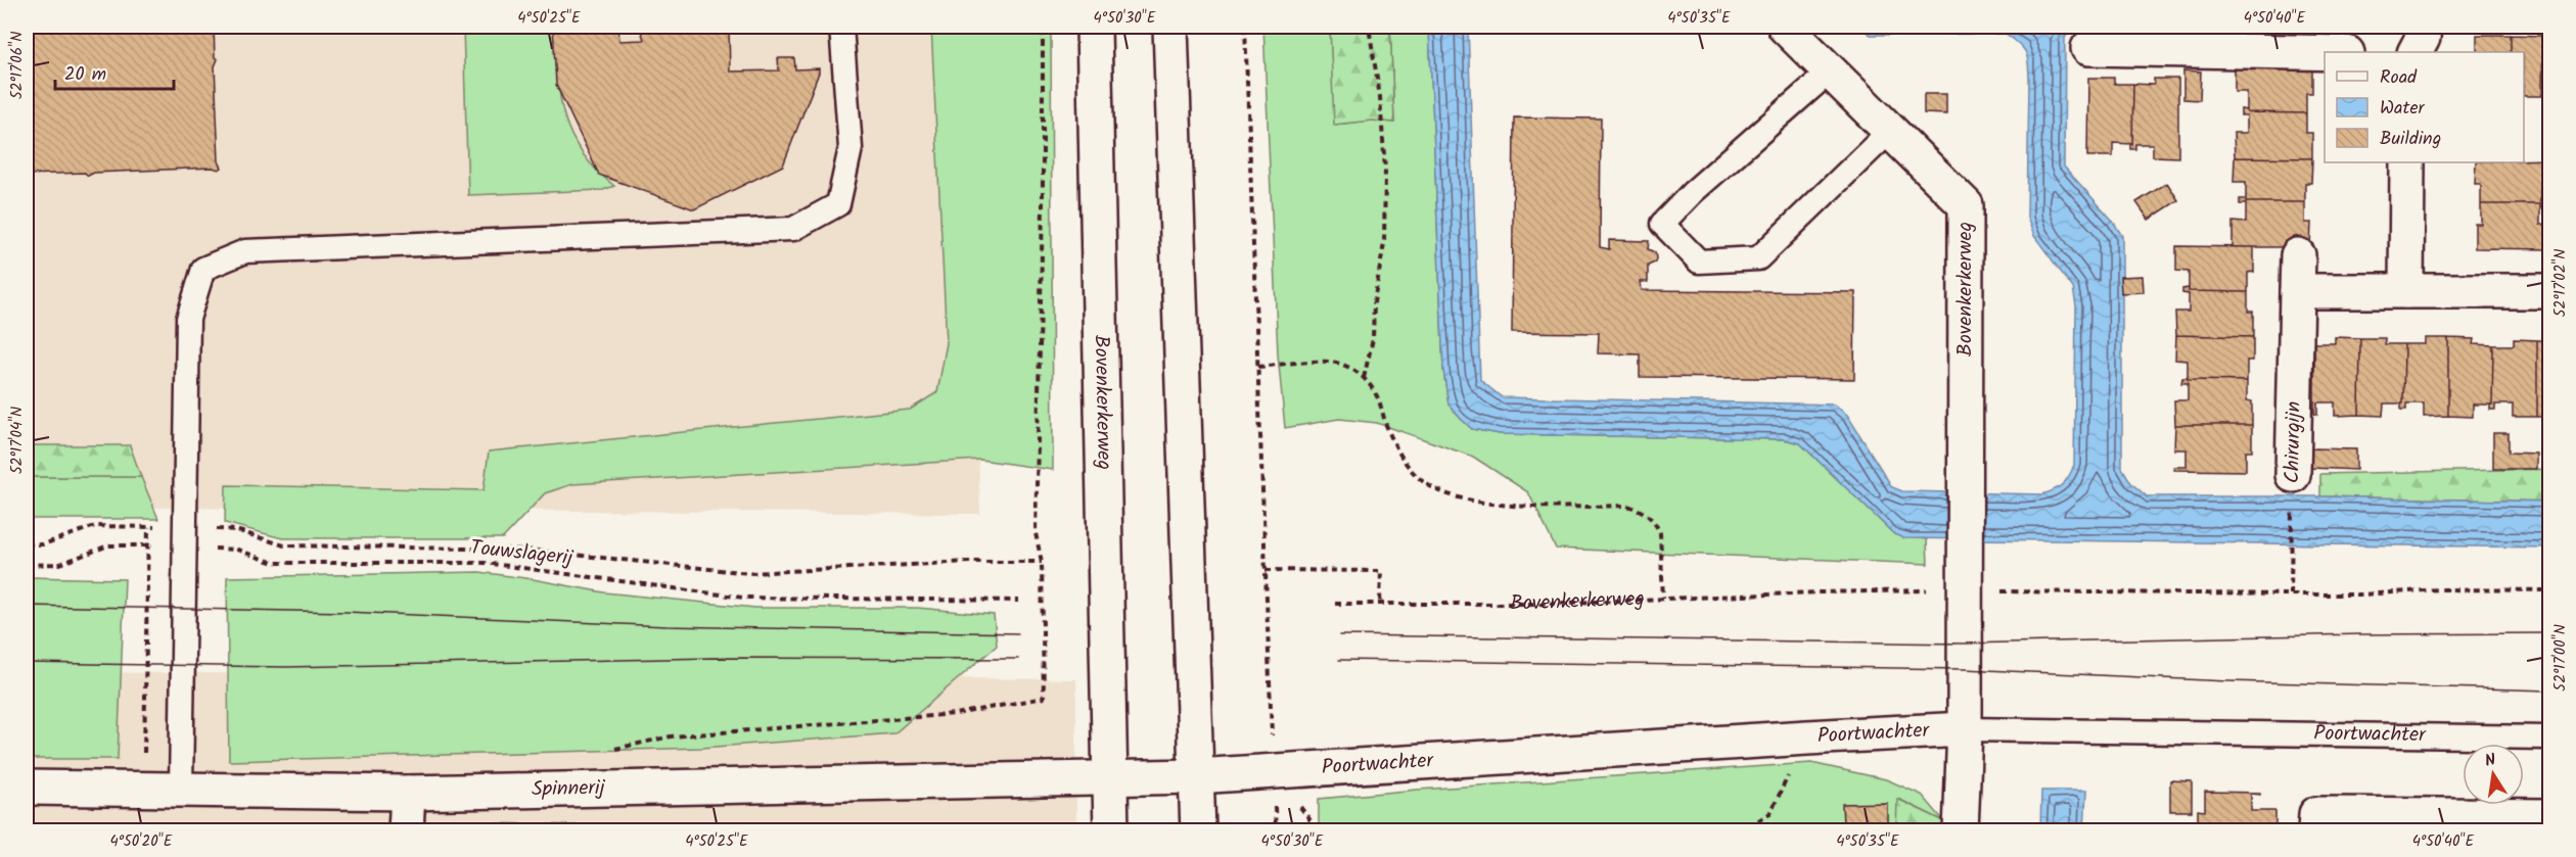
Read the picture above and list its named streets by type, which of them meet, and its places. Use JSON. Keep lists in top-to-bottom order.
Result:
{
  "streets": {
    "street": [
      "Bovenkerkerweg",
      "Chirurgijn",
      "Poortwachter",
      "Spinnerij"
    ],
    "path": ["Touwslagerij"]
  },
  "crossings": [
    ["Bovenkerkerweg", "Chirurgijn"],
    ["Bovenkerkerweg", "Poortwachter"],
    ["Bovenkerkerweg", "Spinnerij"]
  ],
  "legend": ["Road", "Water", "Building"],
  "scale_bar": "20 m",
  "north": "top",
  "coordinates": [
    "4°50'25\"E",
    "4°50'30\"E",
    "4°50'35\"E",
    "4°50'40\"E",
    "52°17'06\"N",
    "52°17'02\"N",
    "52°17'04\"N",
    "52°17'00\"N",
    "4°50'20\"E"
  ]
}
